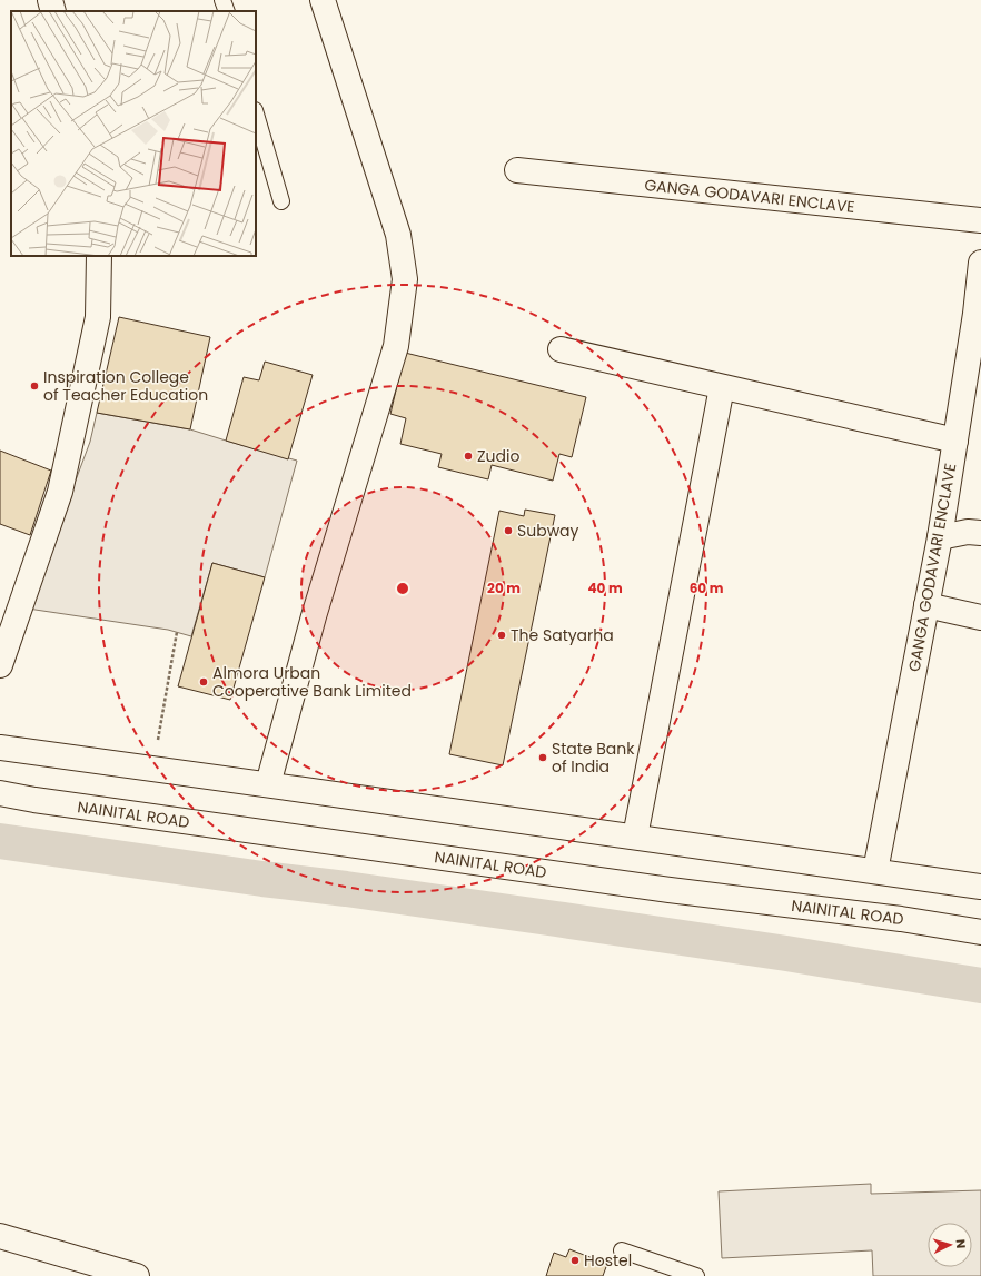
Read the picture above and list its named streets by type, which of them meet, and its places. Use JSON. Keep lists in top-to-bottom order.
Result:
{
  "streets": {
    "main road": ["GANGA GODAVARI ENCLAVE", "NAINITAL ROAD"]
  },
  "places": [
    "Inspiration College of Teacher Education",
    "Zudio",
    "Subway",
    "The Satyarha",
    "Almora Urban Cooperative Bank Limited",
    "State Bank of India",
    "Hostel"
  ],
  "north": "right",
  "rings": ["20 m", "40 m", "60 m"]
}
